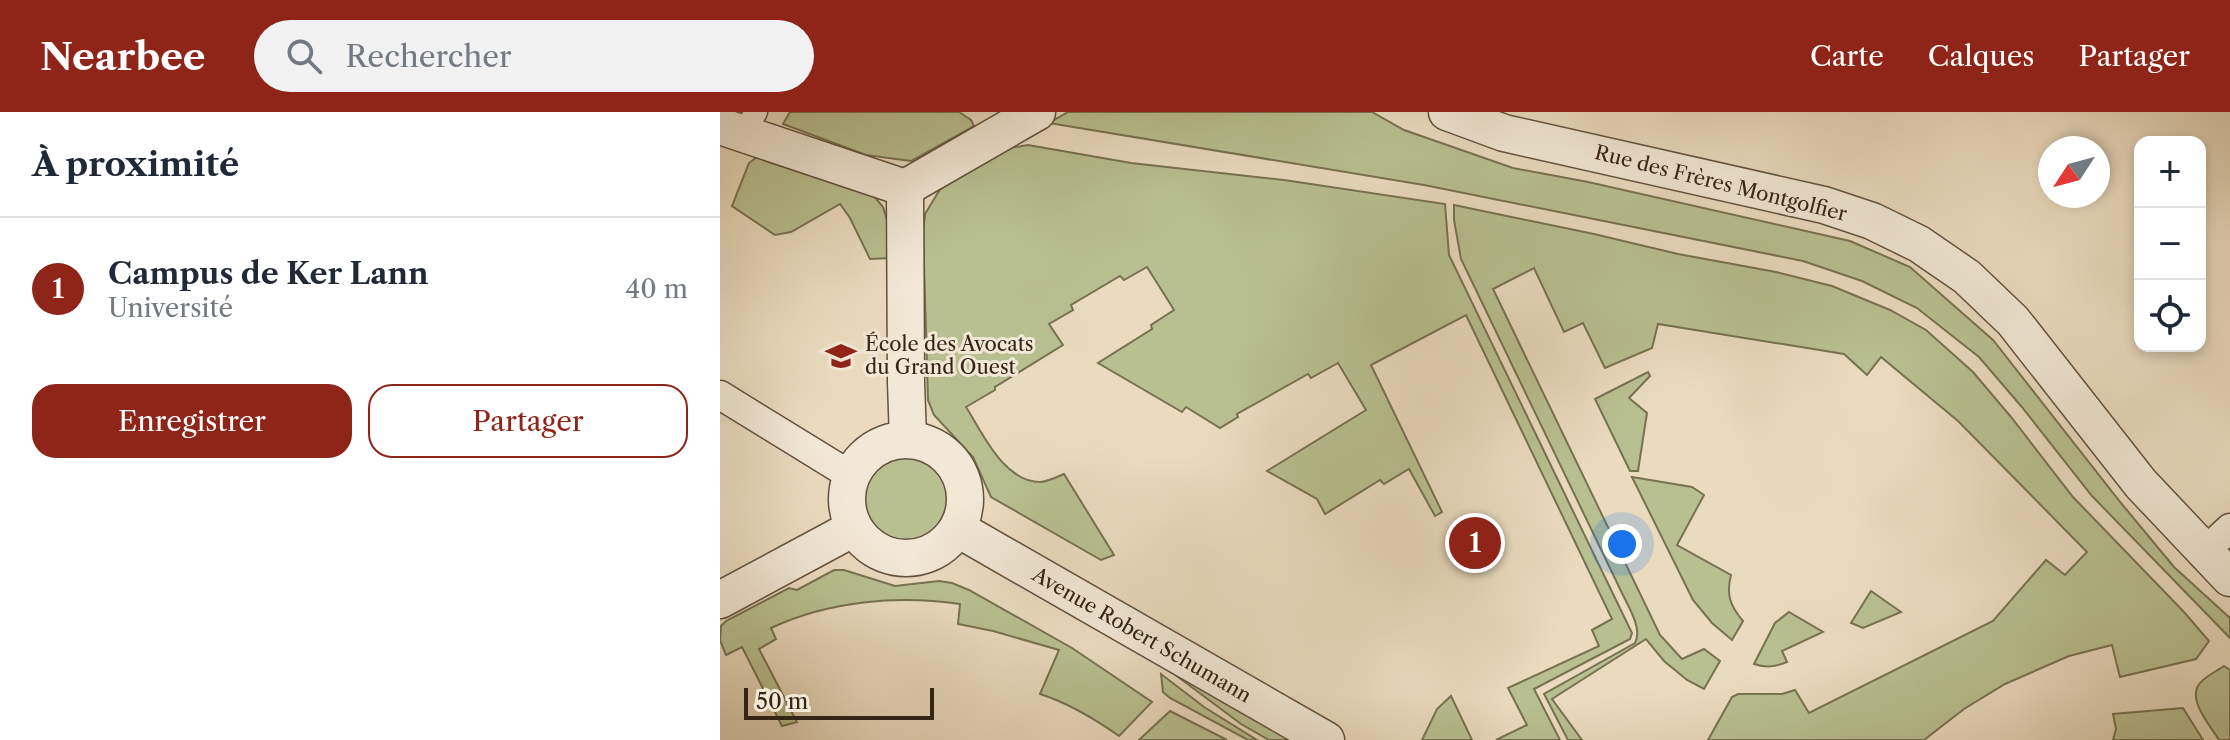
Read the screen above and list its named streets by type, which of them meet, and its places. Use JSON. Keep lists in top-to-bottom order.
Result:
{
  "streets": {
    "street": ["Rue des Frères Montgolfier", "Avenue Robert Schumann"]
  },
  "places": {
    "school or university": ["École des Avocats du Grand Ouest"]
  },
  "scale_bar": "50 m",
  "north": "bottom left",
  "page": {
    "header": "Nearbee",
    "search": "Rechercher",
    "nav": ["Carte", "Calques", "Partager"],
    "heading": "À proximité",
    "map_buttons": ["+", "−"],
    "list": [
      {
        "mark": "1",
        "name": "Campus de Ker Lann",
        "note": "Université",
        "value": "40 m"
      }
    ],
    "buttons": ["Enregistrer", "Partager"],
    "pins": "1",
    "scale": "50 m"
  }
}
